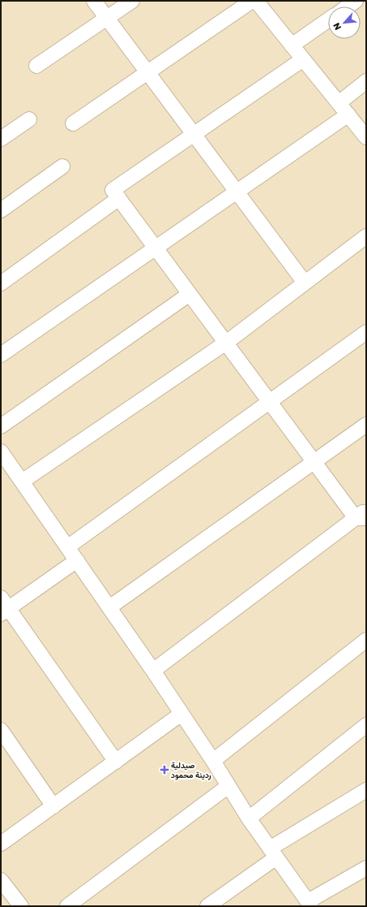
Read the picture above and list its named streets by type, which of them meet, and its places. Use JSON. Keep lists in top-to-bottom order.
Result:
{
  "places": {
    "health": ["صيدلية ردينة محمود"]
  },
  "north": "bottom left"
}
